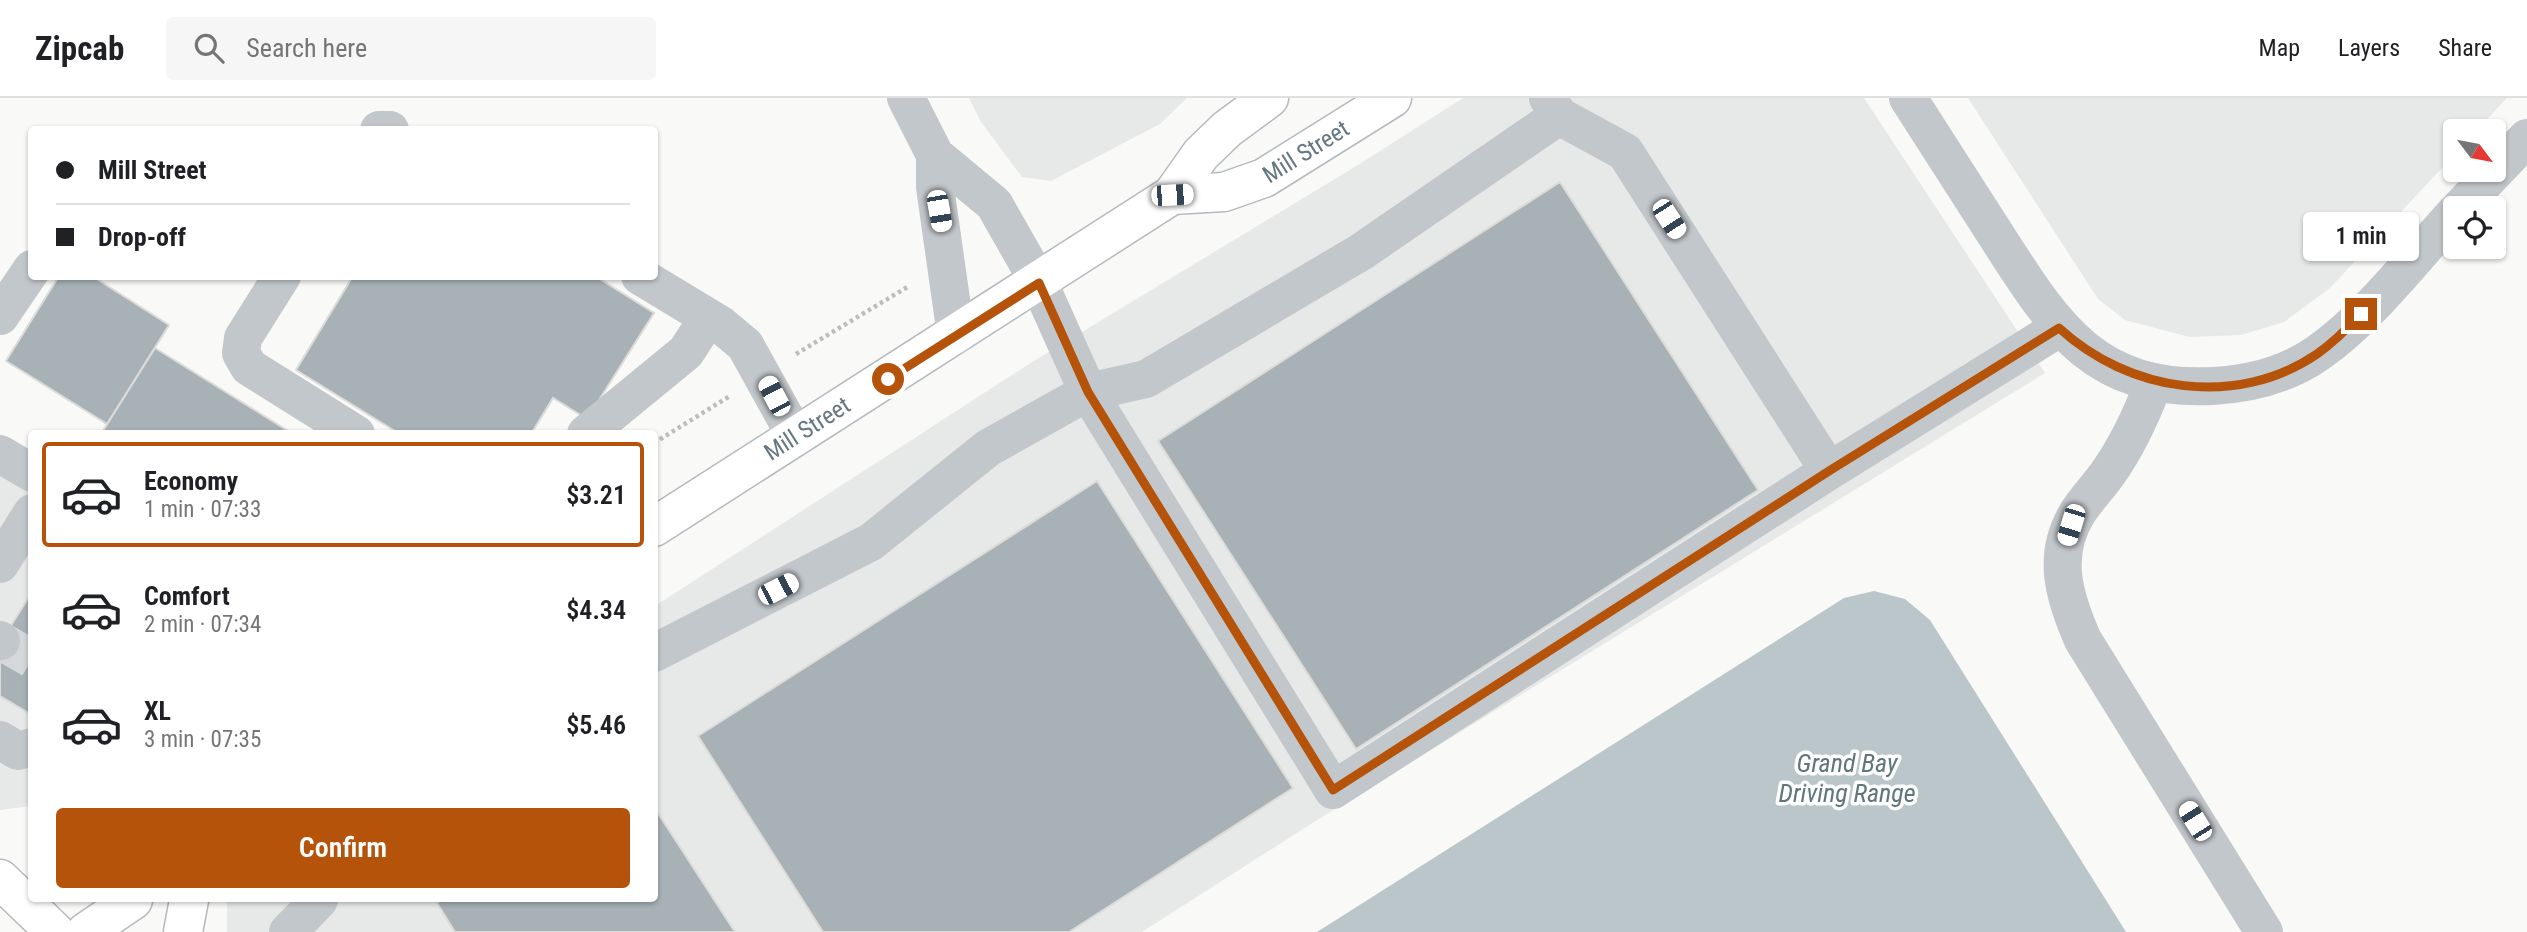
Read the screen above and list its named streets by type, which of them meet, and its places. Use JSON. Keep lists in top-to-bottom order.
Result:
{
  "streets": {
    "main road": ["Mill Street"]
  },
  "water": ["Grand Bay Driving Range"],
  "north": "bottom right",
  "page": {
    "header": "Zipcab",
    "search": "Search here",
    "nav": ["Map", "Layers", "Share"],
    "banner": ["Mill Street", "Drop-off"],
    "bubble": "1 min",
    "list": [
      {
        "name": "Economy",
        "note": "1 min · 07:33",
        "value": "$3.21"
      },
      {
        "name": "Comfort",
        "note": "2 min · 07:34",
        "value": "$4.34"
      },
      {
        "name": "XL",
        "note": "3 min · 07:35",
        "value": "$5.46"
      }
    ],
    "buttons": "Confirm"
  }
}
